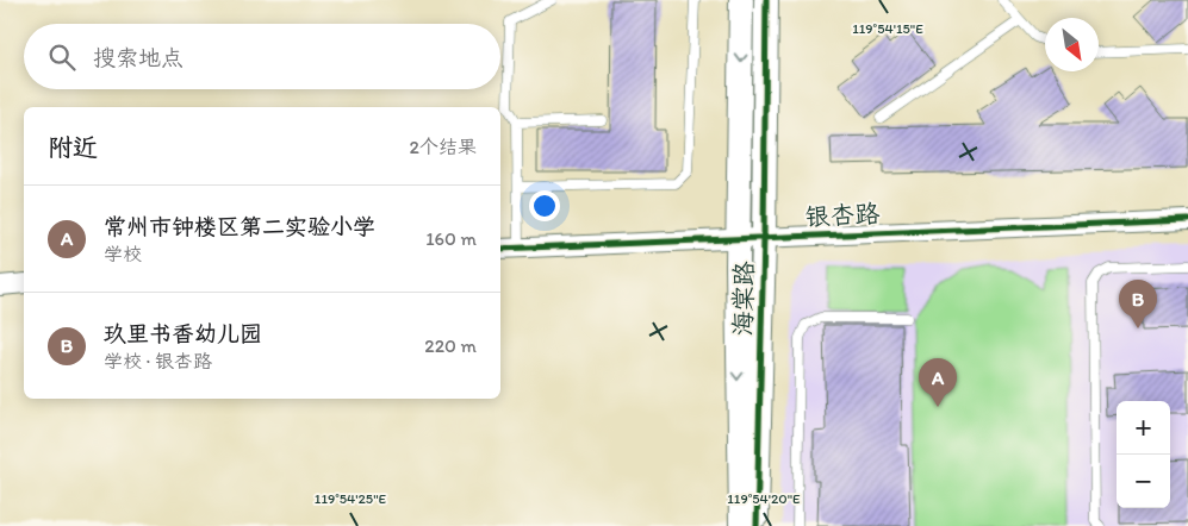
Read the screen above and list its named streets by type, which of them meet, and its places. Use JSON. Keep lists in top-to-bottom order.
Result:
{
  "streets": {
    "street": ["银杏路", "海棠路"]
  },
  "crossings": [
    ["银杏路", "海棠路"]
  ],
  "north": "bottom right",
  "page": {
    "search": "搜索地点",
    "heading": ["附近", "2个结果"],
    "list": [
      {
        "mark": "A",
        "name": "常州市钟楼区第二实验小学",
        "note": "学校",
        "value": "160 m"
      },
      {
        "mark": "B",
        "name": "玖里书香幼儿园",
        "note": "学校 · 银杏路",
        "value": "220 m"
      }
    ],
    "pins": ["B", "A"],
    "map_buttons": ["+", "−"]
  },
  "coordinates": ["119°54'15\"E", "119°54'25\"E", "119°54'20\"E"]
}
